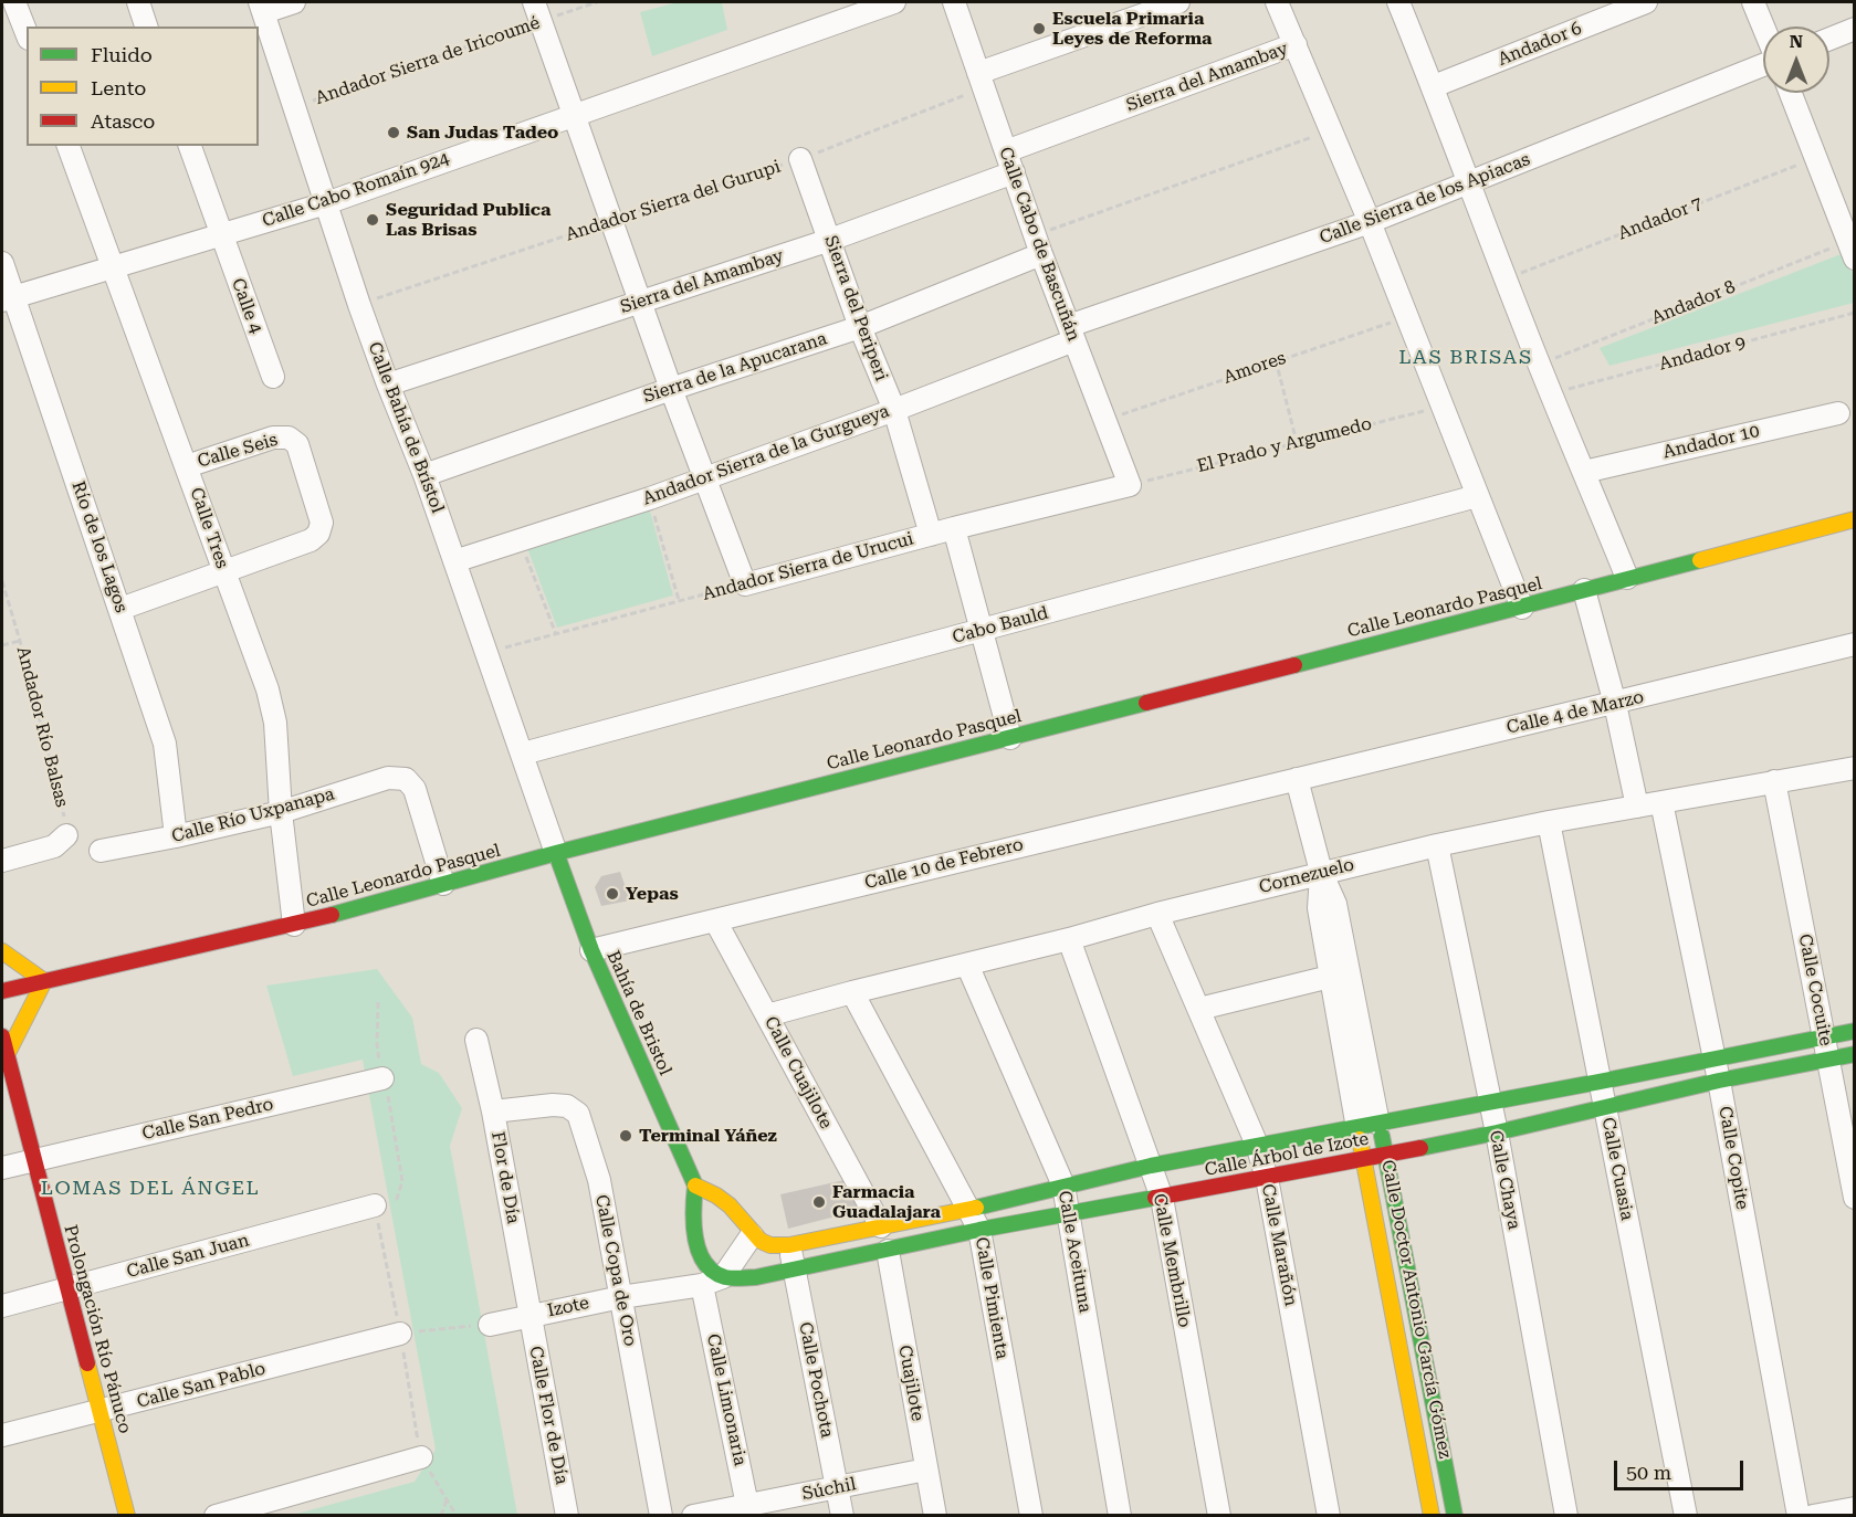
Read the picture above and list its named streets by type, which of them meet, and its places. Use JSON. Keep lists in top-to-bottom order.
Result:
{
  "streets": {
    "street": [
      "Andador 6",
      "Sierra del Amambay",
      "Calle Cabo Romaín 924",
      "Calle Sierra de los Apiacas",
      "Calle Cabo de Bascuñán",
      "Calle 4",
      "Sierra del Periperi",
      "Sierra de la Apucarana",
      "Calle Bahía de Brístol",
      "Andador 10",
      "Calle Seis",
      "Andador Sierra de la Gurgueya",
      "Calle Tres",
      "Río de los Lagos",
      "Andador Sierra de Urucui",
      "Calle Leonardo Pasquel",
      "Cabo Bauld",
      "Calle 4 de Marzo",
      "Calle Río Uxpanapa",
      "Calle 10 de Febrero",
      "Cornezuelo",
      "Calle Cocuite",
      "Bahía de Bristol",
      "Calle Cuajilote",
      "Calle San Pedro",
      "Calle Árbol de Izote",
      "Calle Copite",
      "Calle Cuasia",
      "Flor de Día",
      "Calle Chaya",
      "Calle Marañón",
      "Calle Aceituna",
      "Calle San Juan",
      "Calle Membrillo",
      "Calle Copa de Oro",
      "Calle Pimienta",
      "Izote",
      "Calle Doctor Antonio García Gómez",
      "Prolongación Río Pánuco",
      "Calle Pochota",
      "Cuajilote",
      "Calle San Pablo",
      "Calle Limonaria",
      "Calle Flor de Día",
      "Súchil"
    ],
    "path": [
      "Andador Sierra de Iricoumé",
      "Andador Sierra del Gurupi",
      "Andador 7",
      "Andador 8",
      "Andador 9",
      "Amores",
      "El Prado y Argumedo",
      "Andador Río Balsas"
    ]
  },
  "crossings": [
    ["Andador Sierra de Iricoumé", "Calle Bahía de Brístol"],
    ["Sierra del Amambay", "Calle Cabo de Bascuñán"],
    ["Sierra del Amambay", "Sierra del Periperi"],
    ["Sierra del Amambay", "Calle Bahía de Brístol"],
    ["Calle Cabo Romaín 924", "Calle 4"],
    ["Calle Cabo Romaín 924", "Calle Bahía de Brístol"],
    ["Calle Cabo Romaín 924", "Calle Tres"],
    ["Calle Cabo Romaín 924", "Río de los Lagos"],
    ["Calle Sierra de los Apiacas", "Calle Cabo de Bascuñán"],
    ["Calle Sierra de los Apiacas", "Andador Sierra de la Gurgueya"],
    ["Andador Sierra del Gurupi", "Calle Cabo de Bascuñán"],
    ["Andador Sierra del Gurupi", "Sierra del Periperi"],
    ["Andador Sierra del Gurupi", "Calle Bahía de Brístol"],
    ["Calle Cabo de Bascuñán", "Sierra de la Apucarana"],
    ["Calle Cabo de Bascuñán", "Amores"],
    ["Calle Cabo de Bascuñán", "El Prado y Argumedo"],
    ["Calle Cabo de Bascuñán", "Andador Sierra de la Gurgueya"],
    ["Calle Cabo de Bascuñán", "Andador Sierra de Urucui"],
    ["Sierra del Periperi", "Sierra de la Apucarana"],
    ["Sierra del Periperi", "Andador Sierra de la Gurgueya"],
    ["Sierra del Periperi", "Andador Sierra de Urucui"],
    ["Sierra de la Apucarana", "Calle Bahía de Brístol"],
    ["Calle Bahía de Brístol", "Andador Sierra de la Gurgueya"],
    ["Calle Bahía de Brístol", "Andador Sierra de Urucui"],
    ["Calle Bahía de Brístol", "Calle Leonardo Pasquel"],
    ["Calle Bahía de Brístol", "Cabo Bauld"],
    ["Calle Bahía de Brístol", "Bahía de Bristol"],
    ["El Prado y Argumedo", "Andador Sierra de Urucui"],
    ["Calle Seis", "Calle Tres"],
    ["Calle Tres", "Calle Leonardo Pasquel"],
    ["Calle Tres", "Calle Río Uxpanapa"],
    ["Río de los Lagos", "Calle Río Uxpanapa"],
    ["Calle Leonardo Pasquel", "Calle Río Uxpanapa"],
    ["Calle Leonardo Pasquel", "Bahía de Bristol"],
    ["Calle 4 de Marzo", "Calle 10 de Febrero"],
    ["Calle 4 de Marzo", "Calle Doctor Antonio García Gómez"],
    ["Calle 10 de Febrero", "Bahía de Bristol"],
    ["Calle 10 de Febrero", "Calle Cuajilote"],
    ["Calle 10 de Febrero", "Calle Doctor Antonio García Gómez"],
    ["Cornezuelo", "Calle Cocuite"],
    ["Cornezuelo", "Calle Cuajilote"],
    ["Cornezuelo", "Calle Copite"],
    ["Cornezuelo", "Calle Cuasia"],
    ["Cornezuelo", "Calle Chaya"],
    ["Cornezuelo", "Calle Marañón"],
    ["Cornezuelo", "Calle Aceituna"],
    ["Cornezuelo", "Calle Membrillo"],
    ["Cornezuelo", "Calle Pimienta"],
    ["Cornezuelo", "Calle Doctor Antonio García Gómez"],
    ["Calle Cocuite", "Calle Árbol de Izote"],
    ["Bahía de Bristol", "Calle Árbol de Izote"],
    ["Bahía de Bristol", "Izote"],
    ["Calle Cuajilote", "Calle Árbol de Izote"],
    ["Calle San Pedro", "Prolongación Río Pánuco"],
    ["Calle Árbol de Izote", "Calle Copite"],
    ["Calle Árbol de Izote", "Calle Cuasia"],
    ["Calle Árbol de Izote", "Calle Chaya"],
    ["Calle Árbol de Izote", "Calle Marañón"],
    ["Calle Árbol de Izote", "Calle Aceituna"],
    ["Calle Árbol de Izote", "Calle Membrillo"],
    ["Calle Árbol de Izote", "Calle Pimienta"],
    ["Calle Árbol de Izote", "Izote"],
    ["Calle Árbol de Izote", "Calle Doctor Antonio García Gómez"],
    ["Calle Árbol de Izote", "Calle Pochota"],
    ["Calle Árbol de Izote", "Cuajilote"],
    ["Flor de Día", "Calle Copa de Oro"],
    ["Flor de Día", "Izote"],
    ["Flor de Día", "Calle Flor de Día"],
    ["Calle San Juan", "Prolongación Río Pánuco"],
    ["Calle Copa de Oro", "Izote"],
    ["Izote", "Calle Limonaria"],
    ["Izote", "Calle Flor de Día"],
    ["Prolongación Río Pánuco", "Calle San Pablo"],
    ["Calle Pochota", "Súchil"],
    ["Cuajilote", "Súchil"],
    ["Calle Limonaria", "Súchil"]
  ],
  "districts": ["LAS BRISAS", "LOMAS DEL ÁNGEL"],
  "places": [
    "Escuela Primaria Leyes de Reforma",
    "San Judas Tadeo",
    "Seguridad Publica Las Brisas",
    "Yepas",
    "Terminal Yáñez",
    "Farmacia Guadalajara"
  ],
  "legend": ["Fluido", "Lento", "Atasco"],
  "scale_bar": "50 m",
  "north": "top"
}
